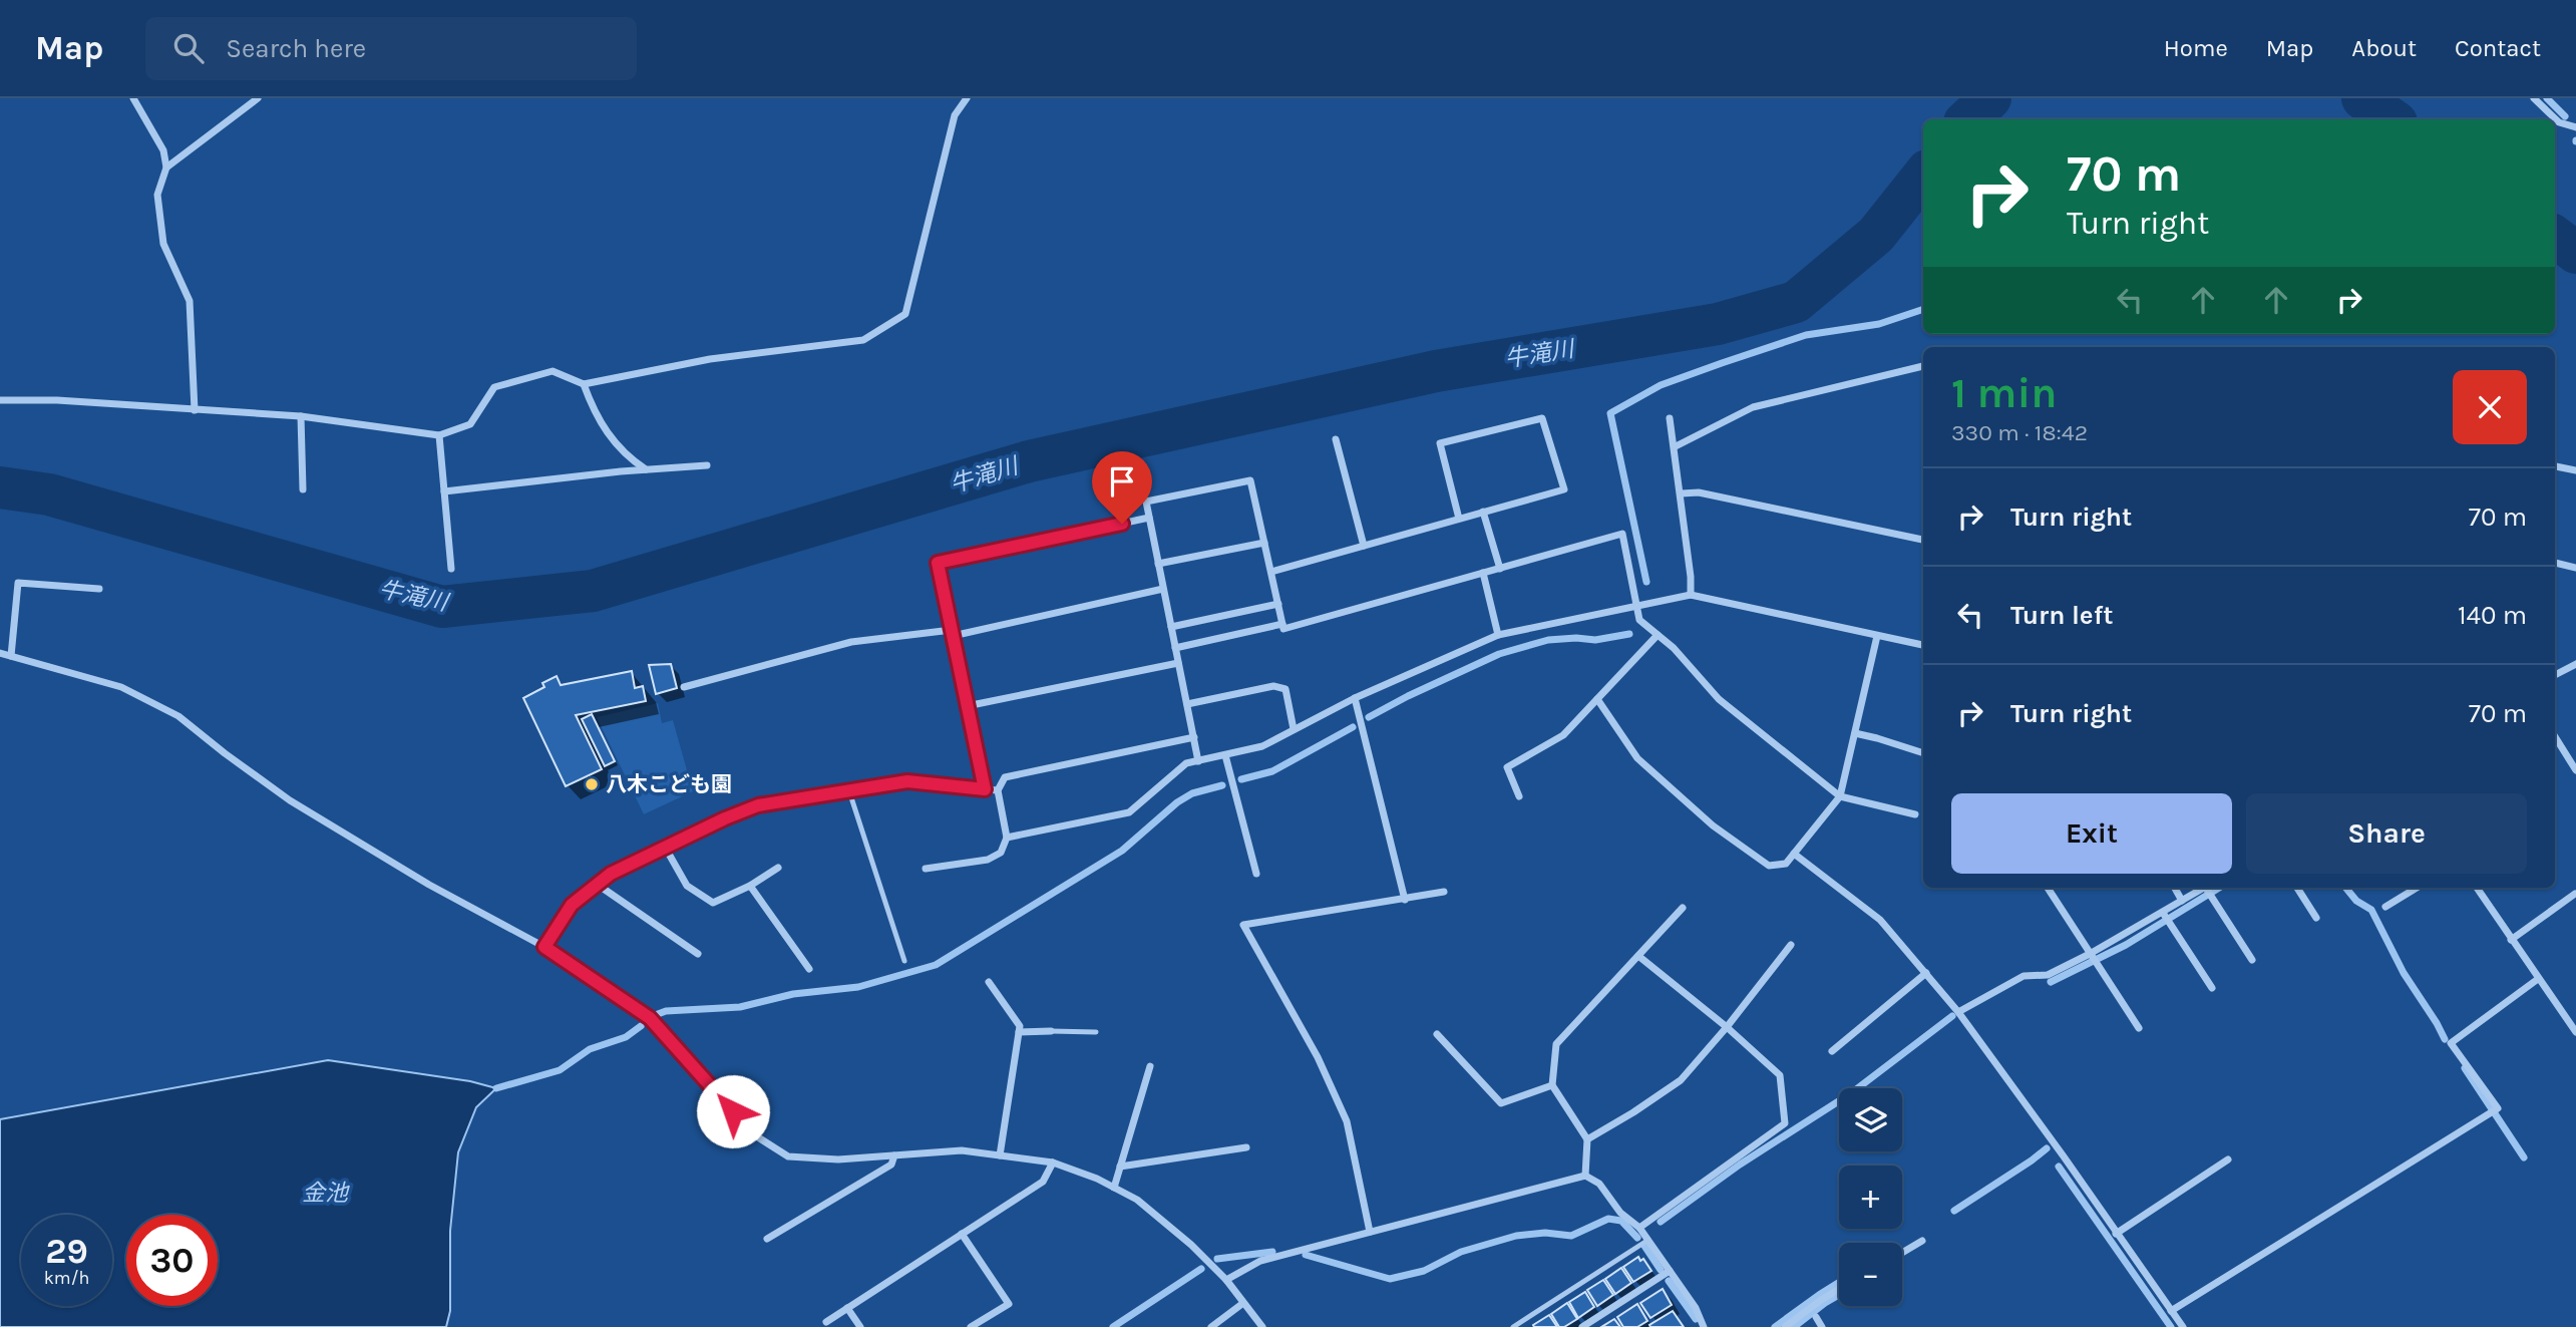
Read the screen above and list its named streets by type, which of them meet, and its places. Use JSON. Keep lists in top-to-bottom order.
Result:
{
  "water": ["牛滝川", "金池"],
  "places": ["八木こども園"],
  "page": {
    "header": "Map",
    "search": "Search here",
    "nav": [
      "Home",
      "Map",
      "About",
      "Contact"
    ],
    "turn": ["70 m", "Turn right"],
    "heading": ["1 min", "330 m · 18:42"],
    "list": [
      {
        "name": "Turn right",
        "value": "70 m"
      },
      {
        "name": "Turn left",
        "value": "140 m"
      },
      {
        "name": "Turn right",
        "value": "70 m"
      }
    ],
    "buttons": ["Exit", "Share"],
    "map_buttons": ["+", "−"],
    "speed": "29 km/h",
    "limit": "30"
  }
}
